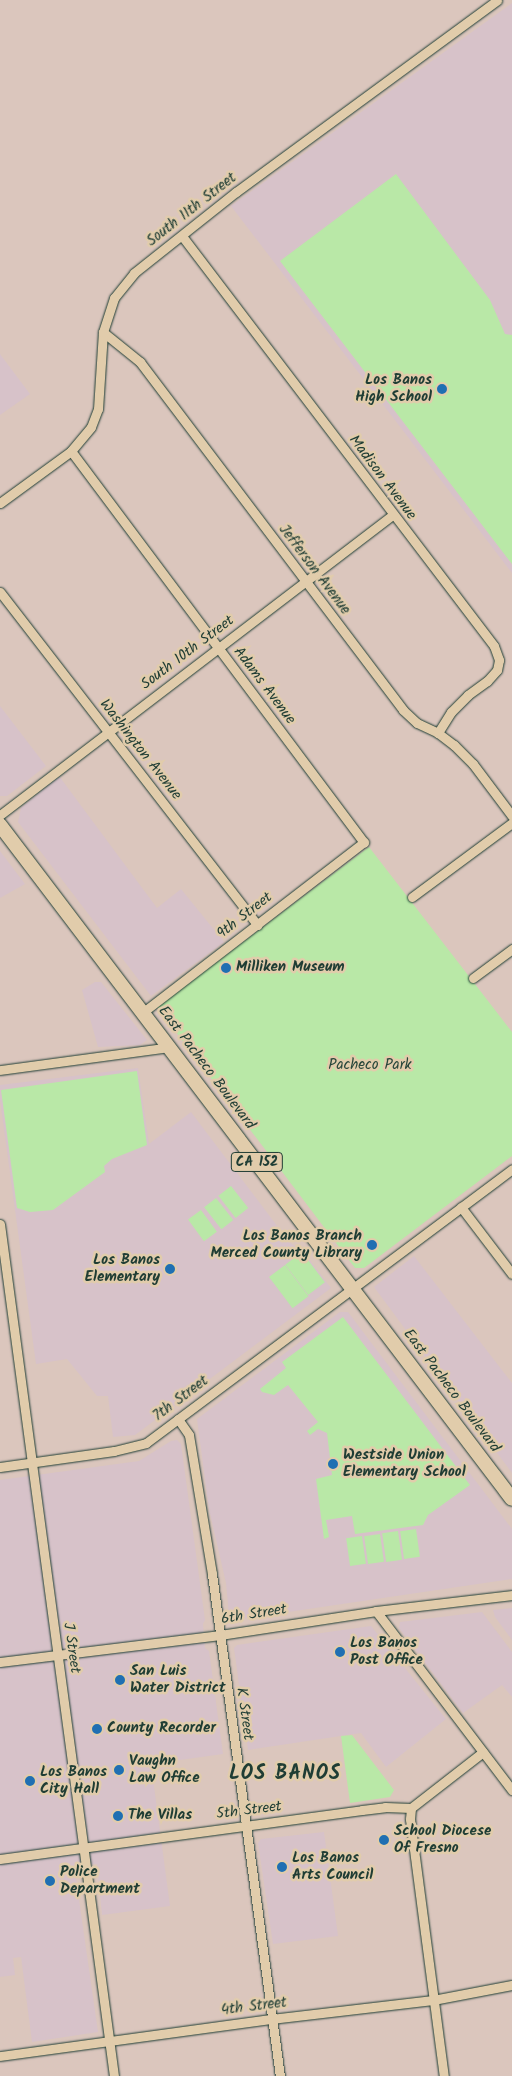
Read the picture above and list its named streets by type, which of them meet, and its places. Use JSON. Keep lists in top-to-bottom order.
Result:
{
  "streets": {
    "highway": ["East Pacheco Boulevard", "CA 152"],
    "street": [
      "South 11th Street",
      "Madison Avenue",
      "Jefferson Avenue",
      "South 10th Street",
      "Adams Avenue",
      "Washington Avenue",
      "9th Street",
      "7th Street",
      "6th Street",
      "J Street",
      "K Street",
      "5th Street",
      "4th Street"
    ]
  },
  "crossings": [
    ["South 11th Street", "Madison Avenue"],
    ["South 11th Street", "Jefferson Avenue"],
    ["South 11th Street", "Adams Avenue"],
    ["Madison Avenue", "Jefferson Avenue"],
    ["Madison Avenue", "South 10th Street"],
    ["Jefferson Avenue", "South 10th Street"],
    ["South 10th Street", "Adams Avenue"],
    ["South 10th Street", "Washington Avenue"],
    ["Adams Avenue", "9th Street"],
    ["Washington Avenue", "9th Street"],
    ["9th Street", "East Pacheco Boulevard"],
    ["East Pacheco Boulevard", "7th Street"],
    ["7th Street", "J Street"],
    ["7th Street", "K Street"],
    ["6th Street", "J Street"],
    ["6th Street", "K Street"],
    ["J Street", "5th Street"],
    ["J Street", "4th Street"],
    ["K Street", "5th Street"],
    ["K Street", "4th Street"]
  ],
  "districts": ["LOS BANOS"],
  "parks": ["Pacheco Park"],
  "places": [
    "Los Banos High School",
    "Milliken Museum",
    "Los Banos Branch Merced County Library",
    "Los Banos Elementary",
    "Westside Union Elementary School",
    "Los Banos Post Office",
    "San Luis Water District",
    "County Recorder",
    "Vaughn Law Office",
    "Los Banos City Hall",
    "The Villas",
    "School Diocese Of Fresno",
    "Los Banos Arts Council",
    "Police Department"
  ]
}
